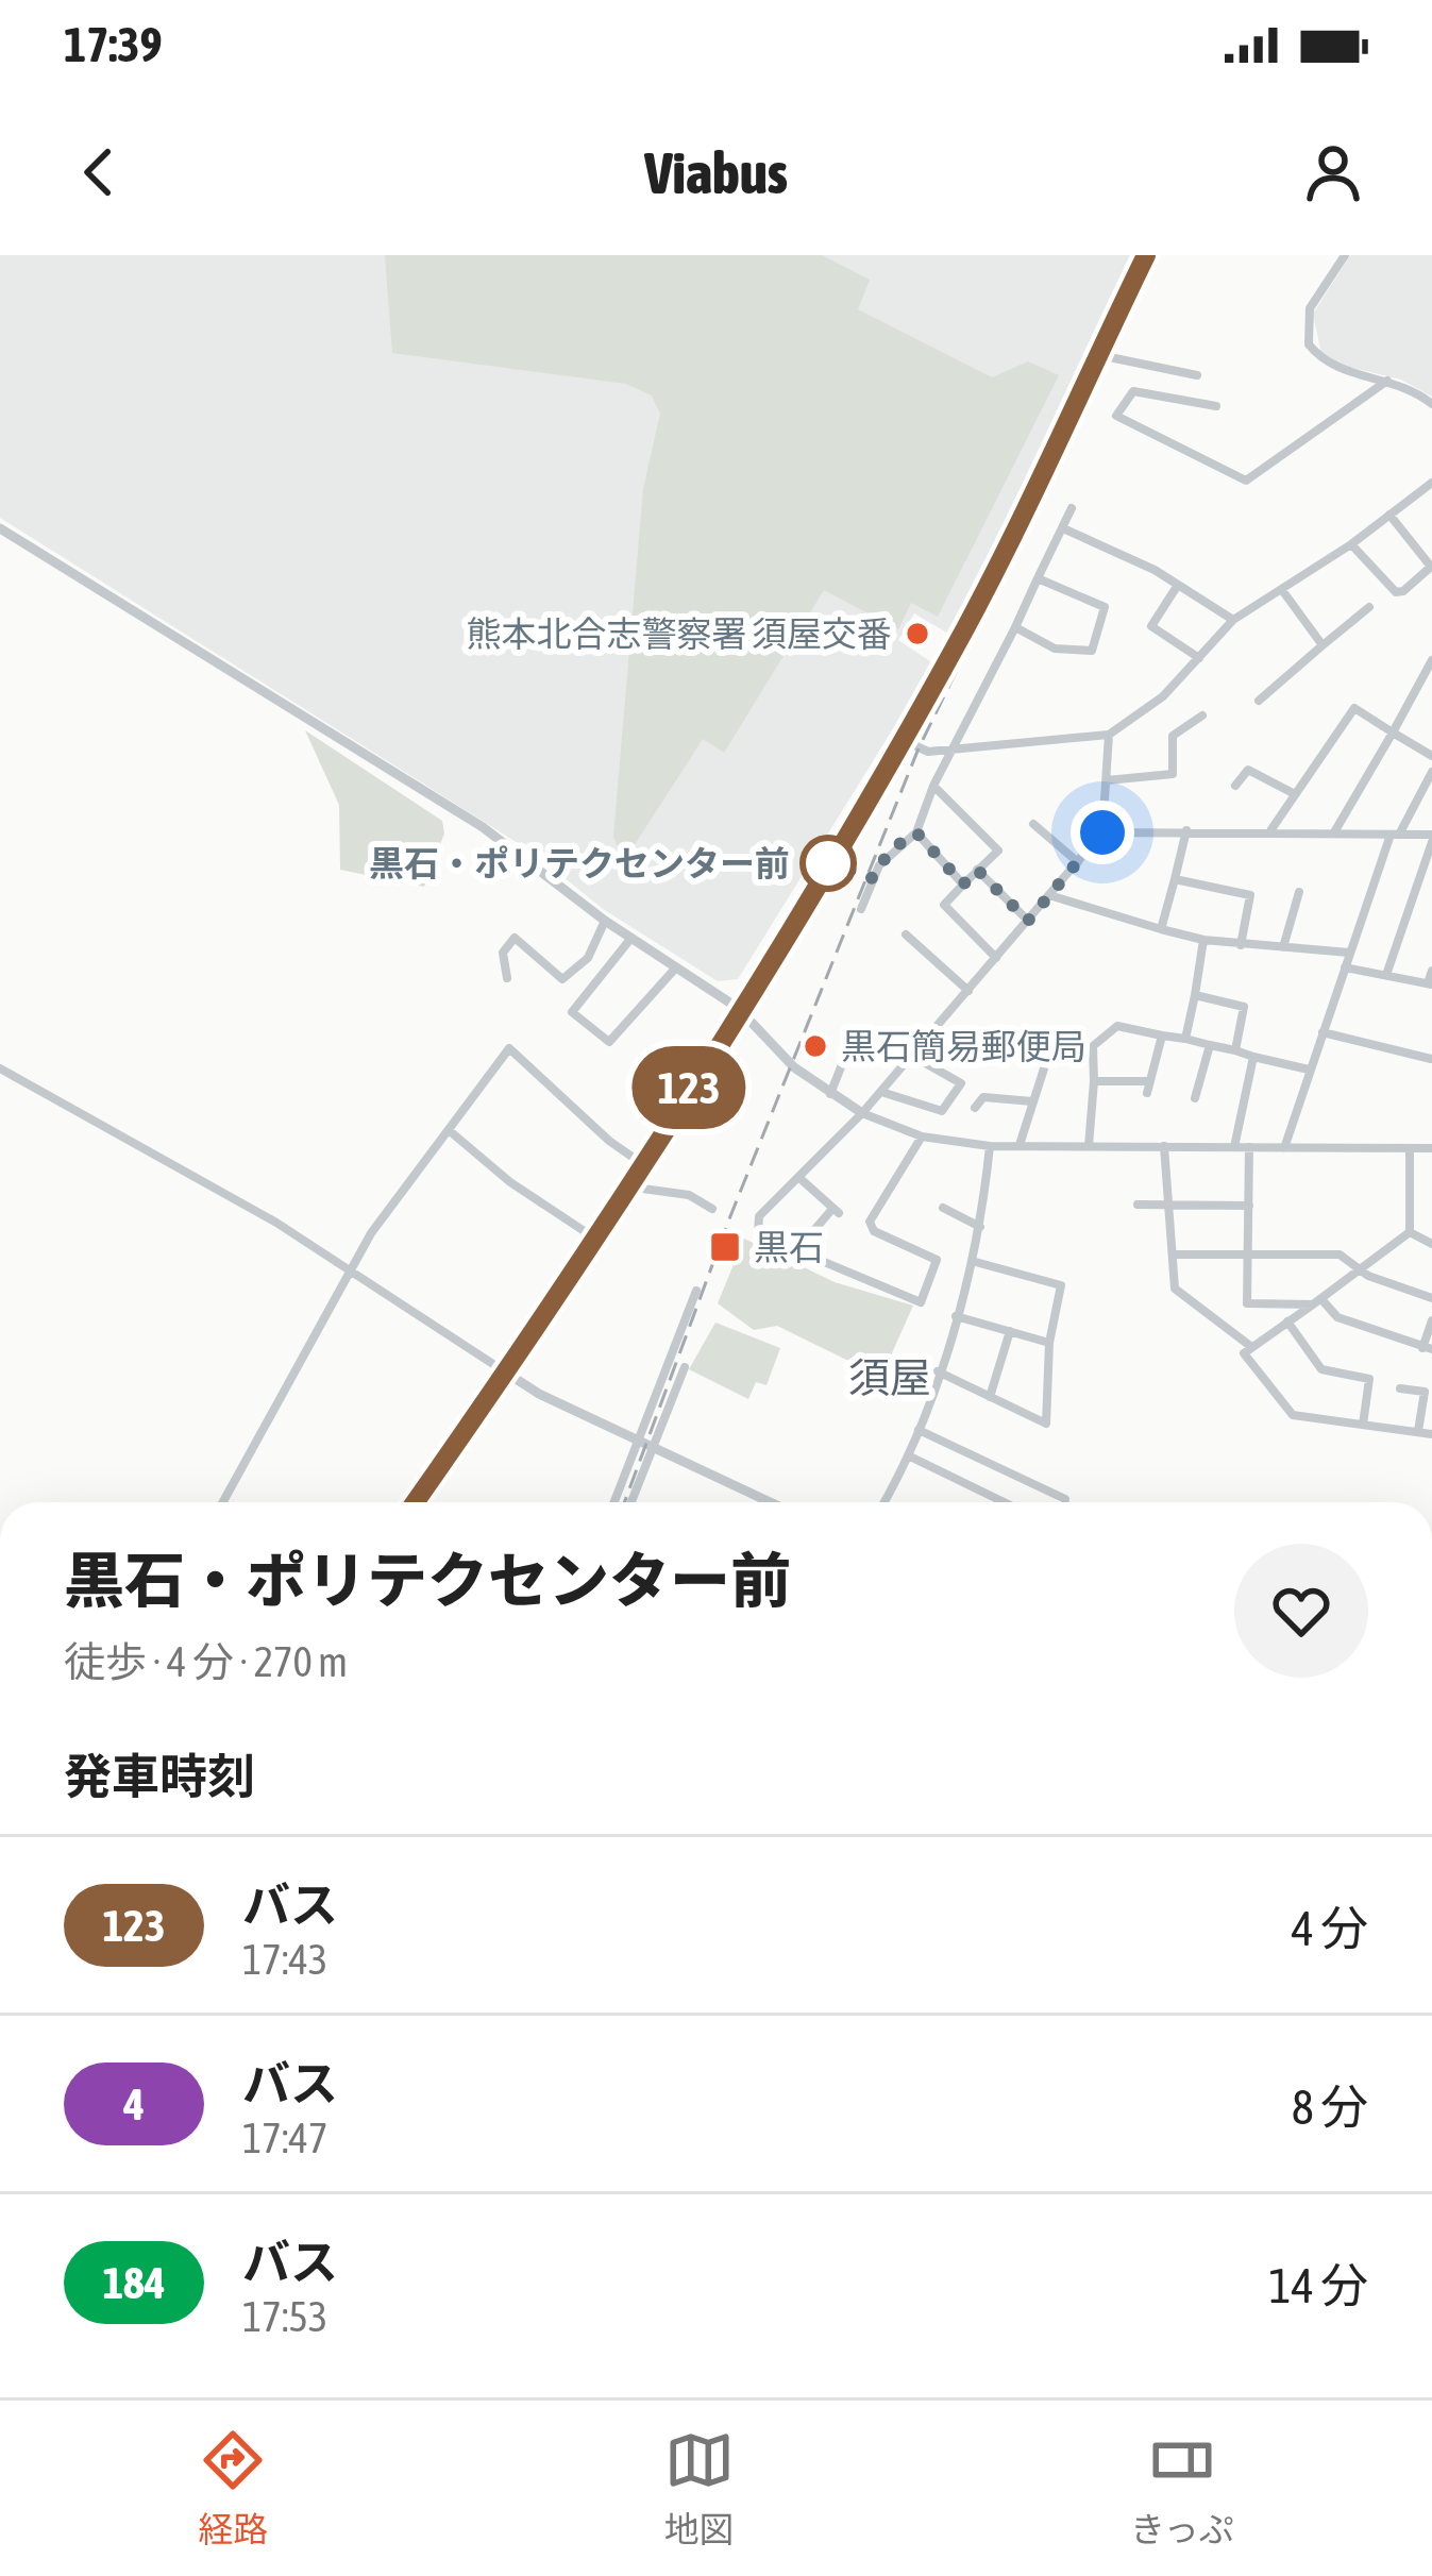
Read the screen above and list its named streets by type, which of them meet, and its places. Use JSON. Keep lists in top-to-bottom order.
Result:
{
  "districts": ["須屋"],
  "places": {
    "other": ["熊本北合志警察署 須屋交番", "黒石・ポリテクセンター前", "黒石簡易郵便局"],
    "transit": ["黒石"]
  },
  "lines": ["bus line 123"],
  "page": {
    "status": "17:39",
    "header": "Viabus",
    "on_map": "123",
    "heading": [
      ["黒石・ポリテクセンター前", "徒歩 · 4 分 · 270 m"],
      "発車時刻"
    ],
    "list": [
      {
        "mark": "123",
        "name": "バス",
        "note": "17:43",
        "value": "4 分"
      },
      {
        "mark": "4",
        "name": "バス",
        "note": "17:47",
        "value": "8 分"
      },
      {
        "mark": "184",
        "name": "バス",
        "note": "17:53",
        "value": "14 分"
      }
    ],
    "tabs": ["経路", "地図", "きっぷ"]
  }
}
